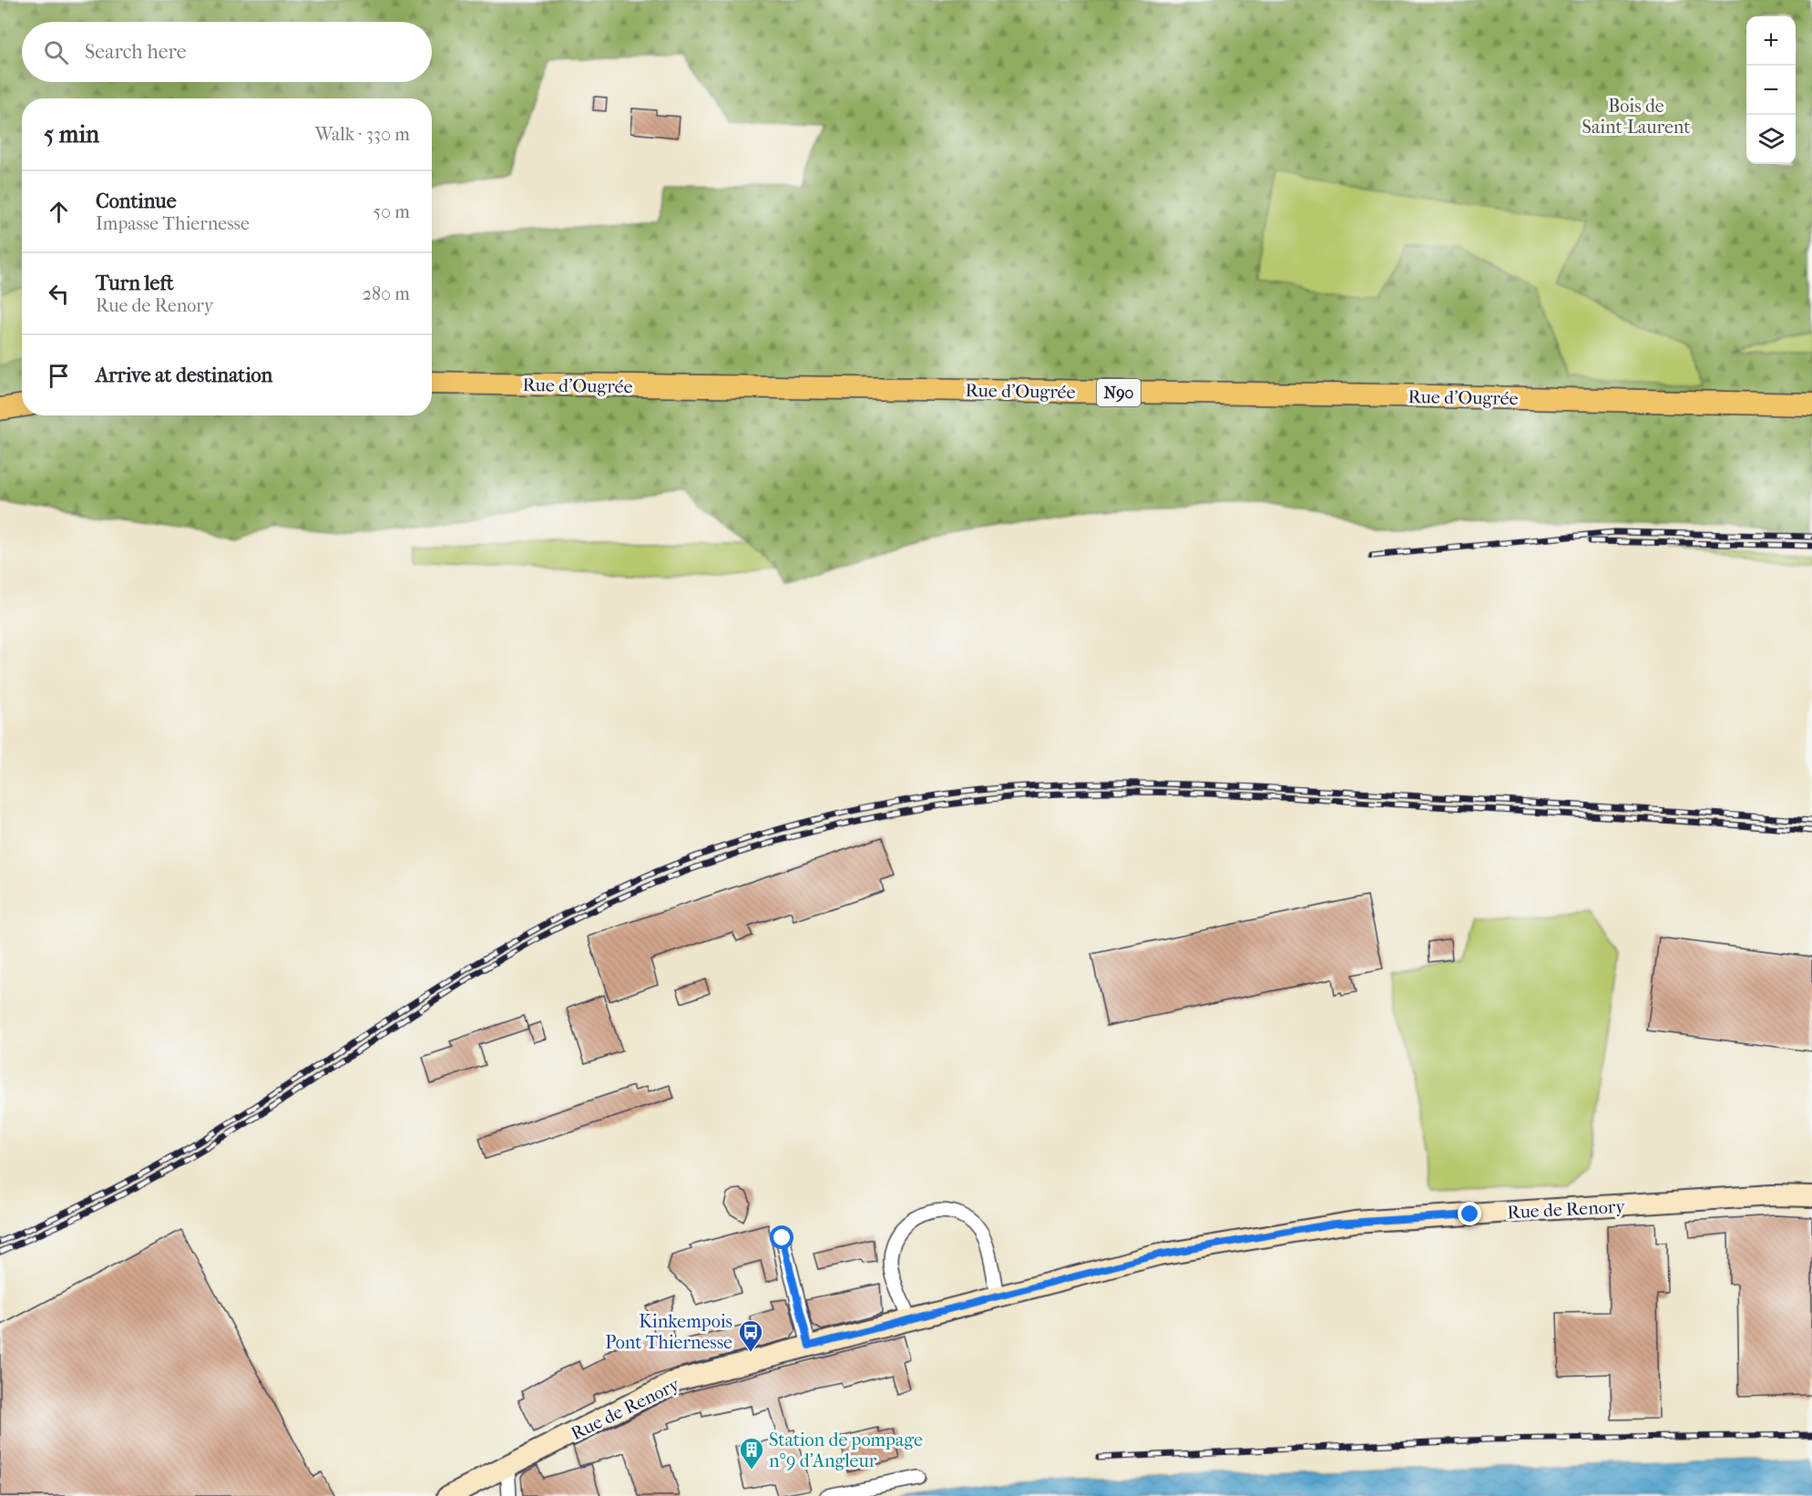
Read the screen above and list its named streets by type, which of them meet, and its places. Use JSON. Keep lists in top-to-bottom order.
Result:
{
  "streets": {
    "main road": ["Rue d'Ougrée", "N90"],
    "street": ["Rue de Renory"]
  },
  "parks": ["Bois de Saint-Laurent"],
  "places": {
    "bus stop": ["Kinkempois Pont Thiernesse"],
    "building": ["Station de pompage n°9 d'Angleur"]
  },
  "page": {
    "map_buttons": ["+", "−"],
    "search": "Search here",
    "heading": ["5 min", "Walk · 330 m"],
    "list": [
      ["Continue", "Impasse Thiernesse", "50 m"],
      ["Turn left", "Rue de Renory", "280 m"],
      "Arrive at destination"
    ]
  }
}
